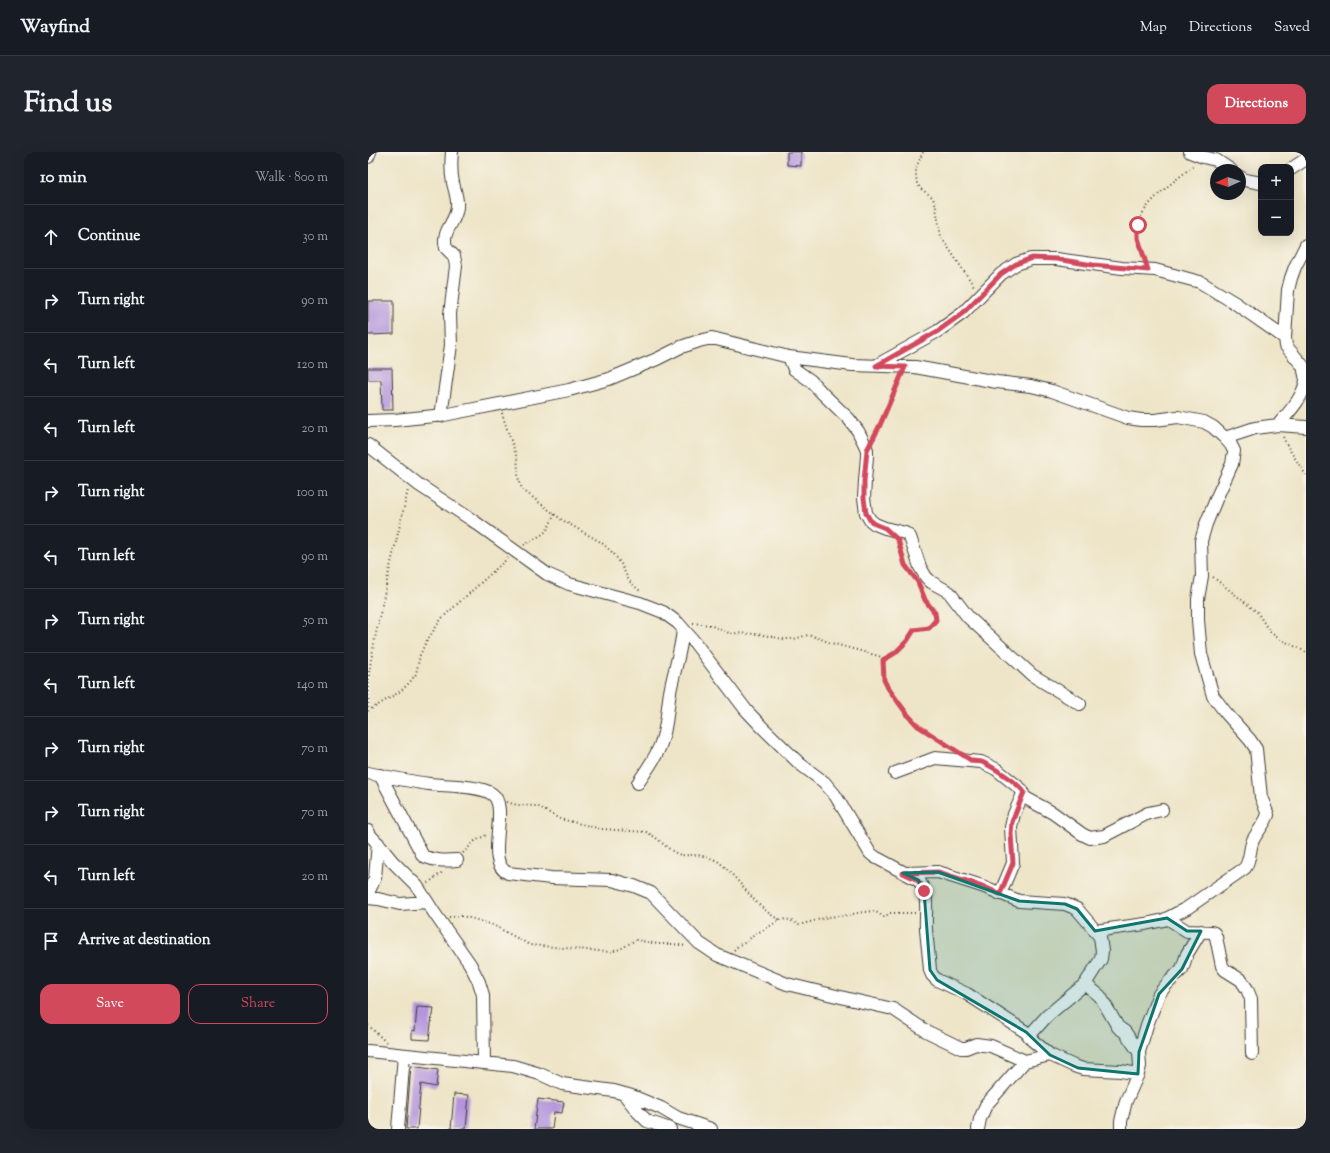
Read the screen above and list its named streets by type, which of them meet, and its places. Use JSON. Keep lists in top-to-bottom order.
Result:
{
  "north": "left",
  "page": {
    "header": "Wayfind",
    "nav": ["Map", "Directions", "Saved"],
    "title": "Find us",
    "buttons": [
      "Directions",
      ["Save", "Share"]
    ],
    "heading": ["10 min", "Walk · 800 m"],
    "map_buttons": ["+", "−"],
    "list": [
      ["Continue", "30 m"],
      ["Turn right", "90 m"],
      ["Turn left", "120 m"],
      ["Turn left", "20 m"],
      ["Turn right", "100 m"],
      ["Turn left", "90 m"],
      ["Turn right", "50 m"],
      ["Turn left", "140 m"],
      ["Turn right", "70 m"],
      ["Turn right", "70 m"],
      ["Turn left", "20 m"],
      "Arrive at destination"
    ]
  }
}
